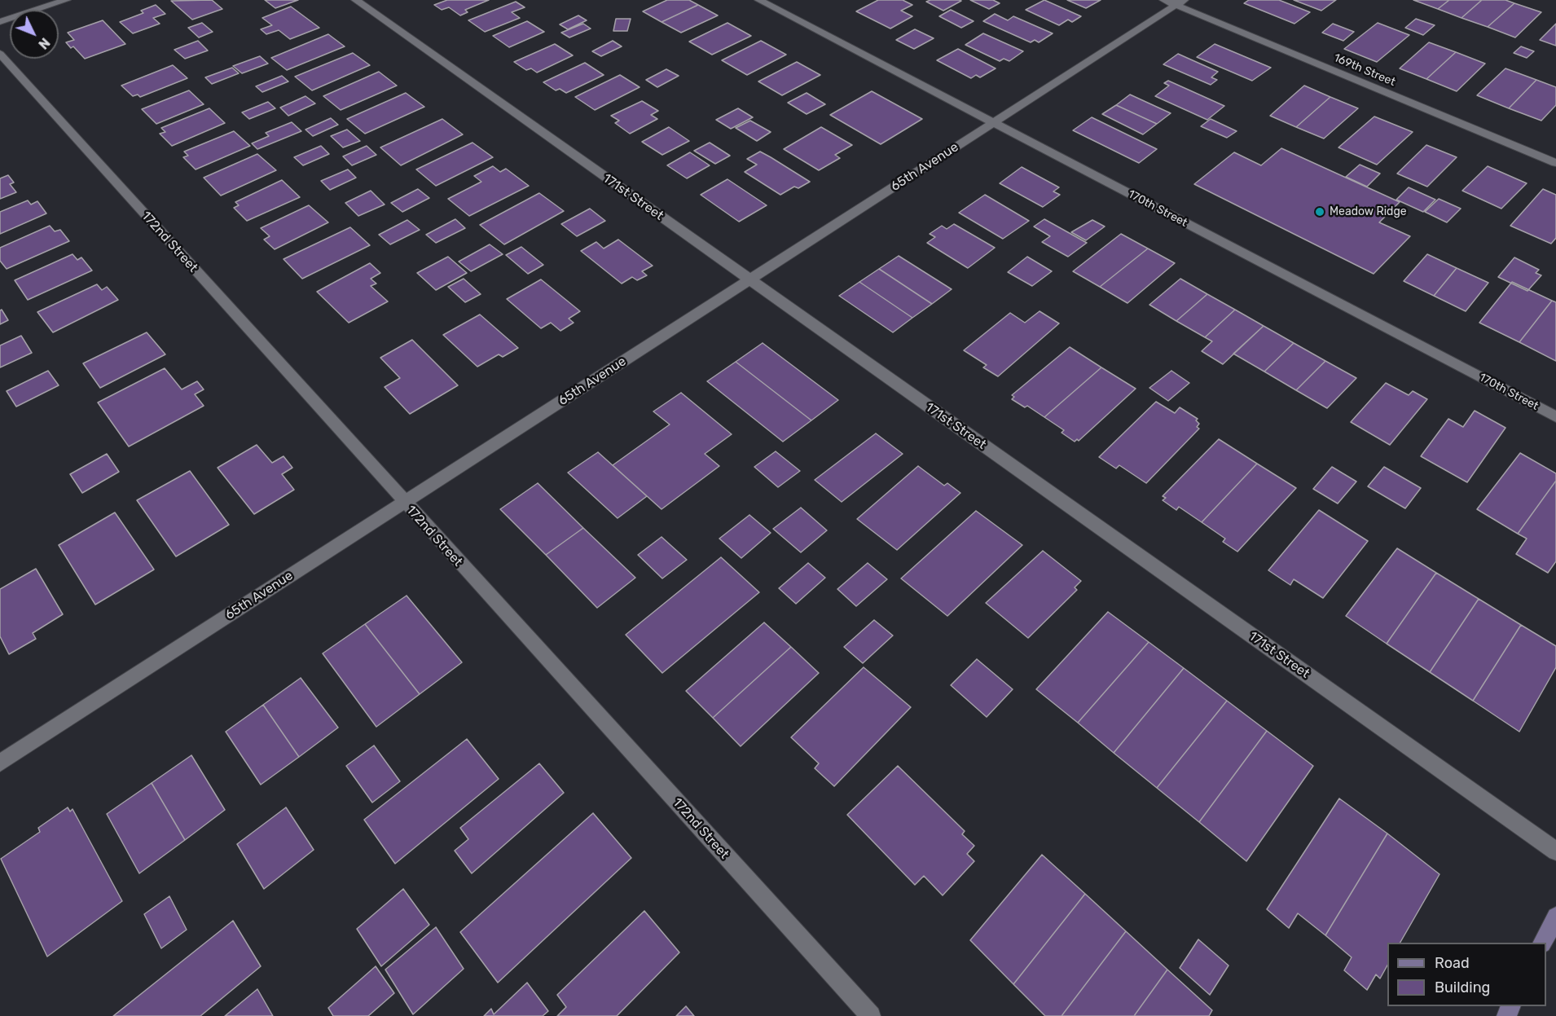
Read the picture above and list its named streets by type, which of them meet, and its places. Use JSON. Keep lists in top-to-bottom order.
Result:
{
  "streets": {
    "street": [
      "169th Street",
      "65th Avenue",
      "171st Street",
      "170th Street",
      "172nd Street"
    ]
  },
  "crossings": [
    ["169th Street", "65th Avenue"],
    ["65th Avenue", "171st Street"],
    ["65th Avenue", "170th Street"],
    ["65th Avenue", "172nd Street"]
  ],
  "places": ["Meadow Ridge"],
  "legend": ["Road", "Building"],
  "north": "bottom right"
}
